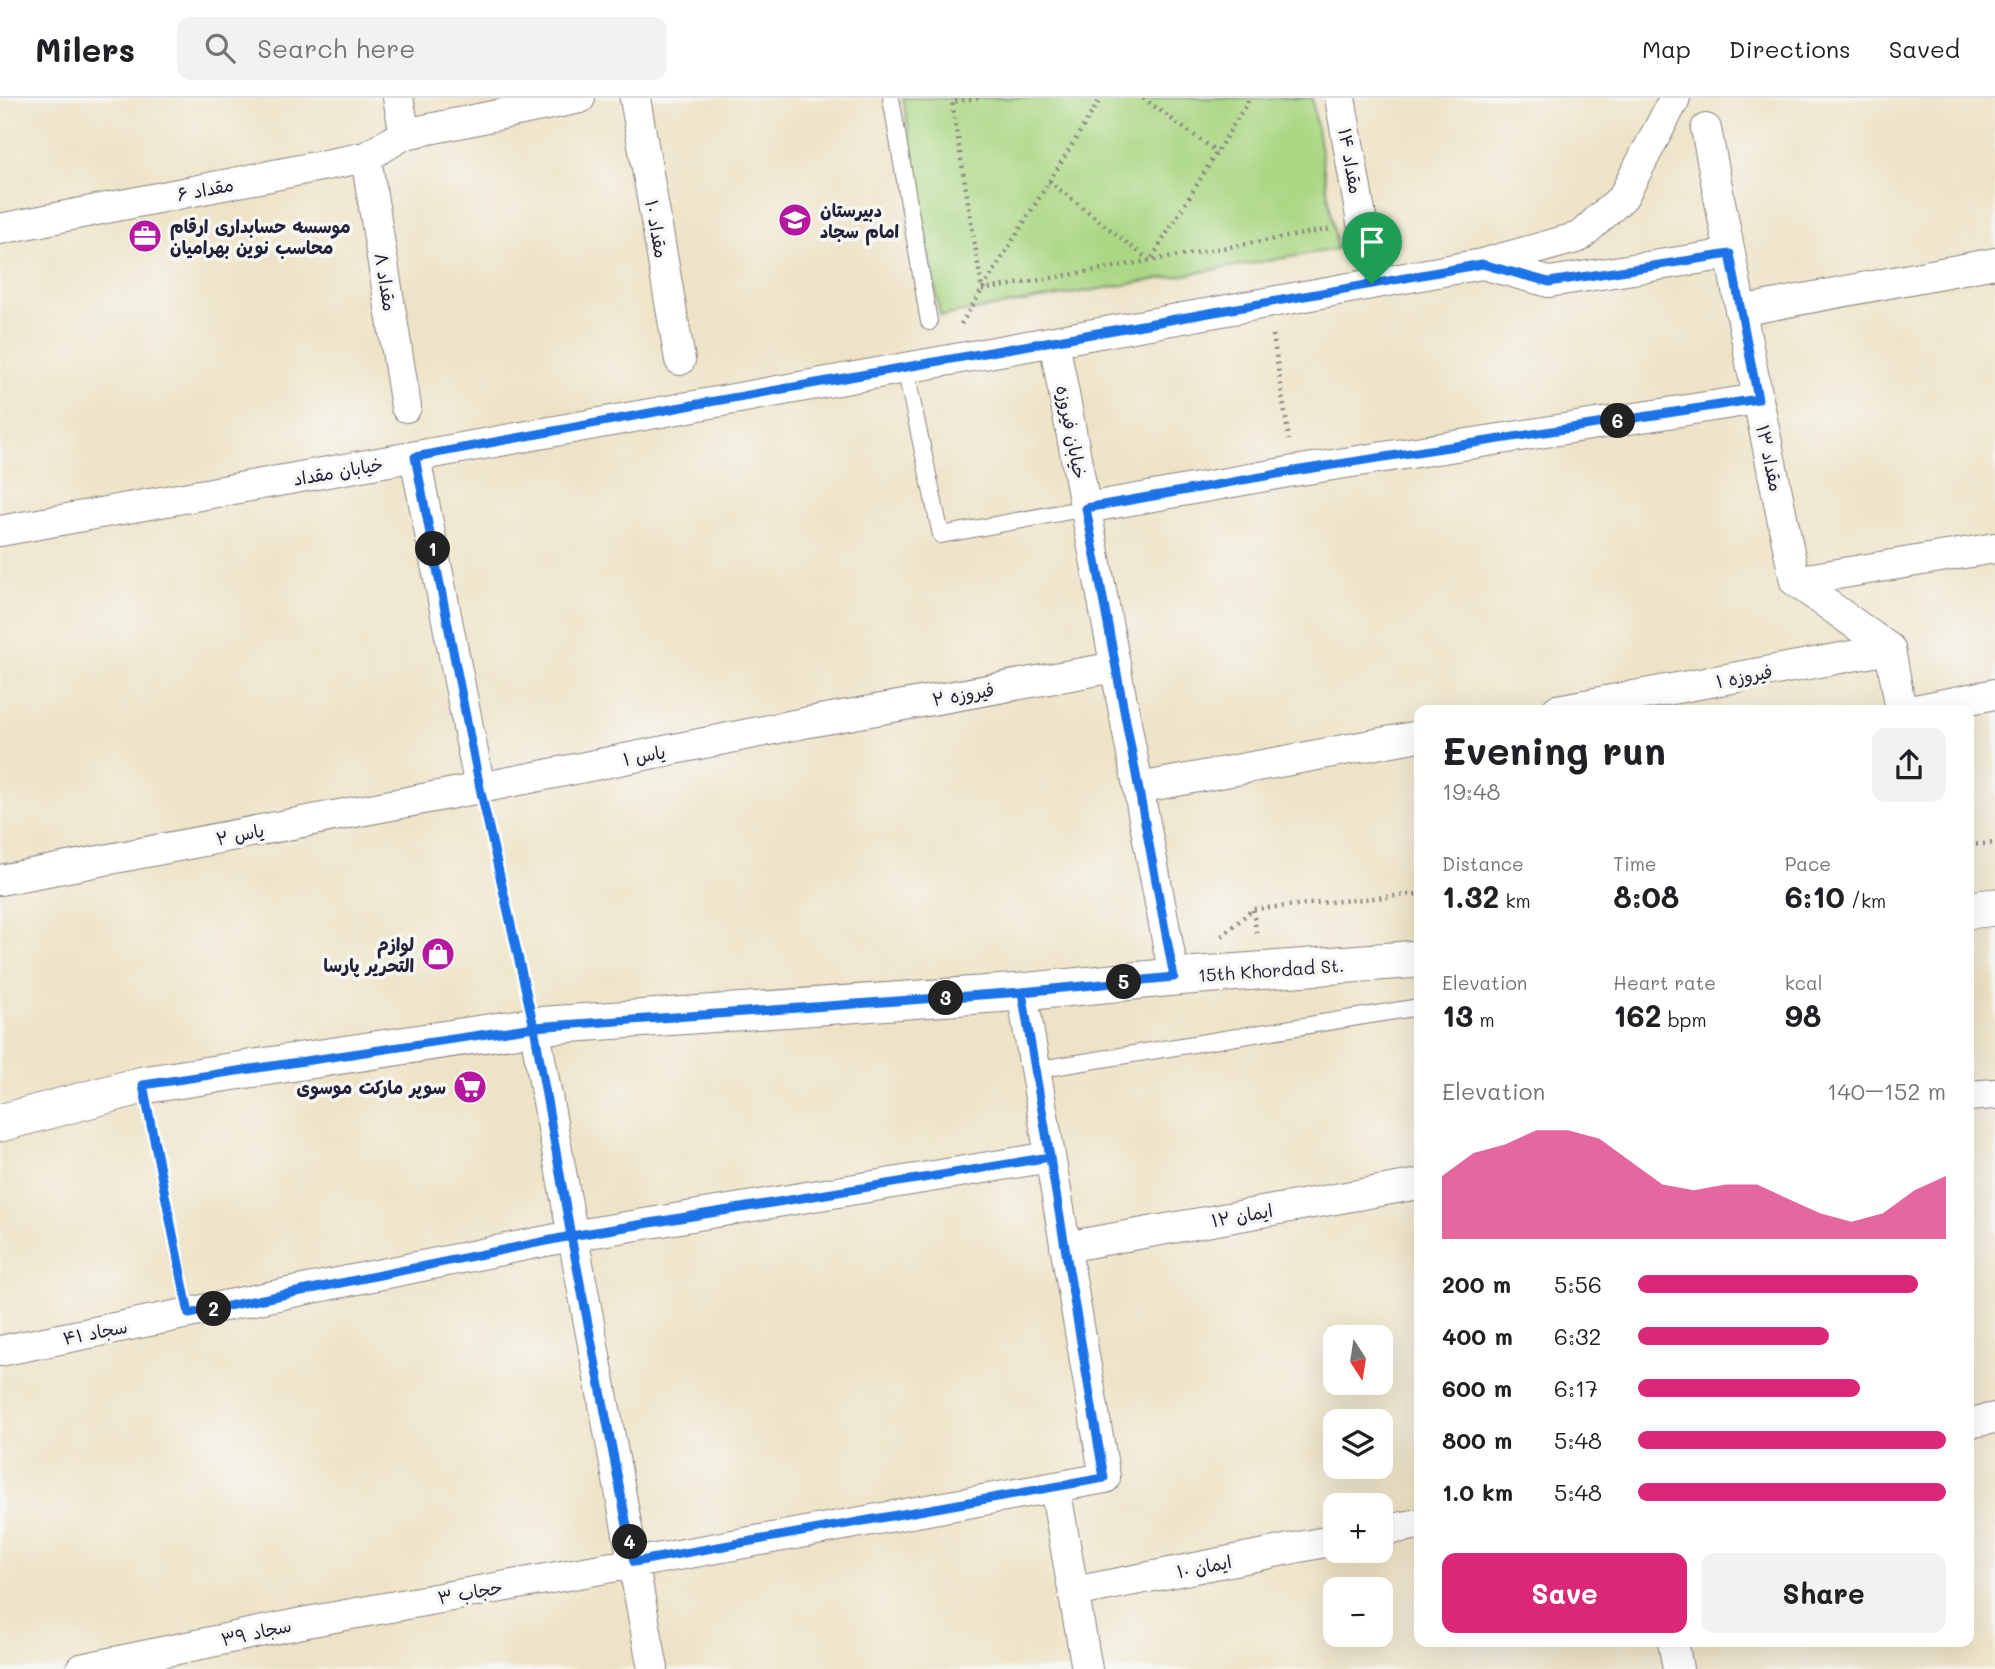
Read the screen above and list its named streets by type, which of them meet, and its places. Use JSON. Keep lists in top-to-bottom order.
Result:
{
  "streets": {
    "street": [
      "مقداد ۱۴",
      "مقداد ۶",
      "مقداد ۱۰",
      "مقداد ۸",
      "خیابان فیروزه",
      "مقداد ۱۳",
      "خیابان مقداد",
      "فیروزه ۱",
      "فیروزه ۲",
      "یاس ۱",
      "یاس ۲",
      "15th Khordad St.",
      "ایمان ۱۲",
      "سجاد ۴۱",
      "ایمان ۱۰",
      "حجاب ۳",
      "سجاد ۳۹"
    ]
  },
  "crossings": [
    ["مقداد ۶", "مقداد ۸"],
    ["خیابان فیروزه", "خیابان مقداد"],
    ["خیابان فیروزه", "فیروزه ۲"],
    ["خیابان فیروزه", "15th Khordad St."],
    ["فیروزه ۲", "یاس ۱"],
    ["یاس ۱", "یاس ۲"],
    ["ایمان ۱۲", "حجاب ۳"],
    ["حجاب ۳", "سجاد ۳۹"]
  ],
  "places": {
    "school or university": ["دبیرستان امام سجاد"],
    "office": ["موسسه حسابداری ارقام محاسب نوین بهرامیان"],
    "shop": ["لوازم التحریر پارسا"],
    "supermarket": ["سوپر مارکت موسوی"]
  },
  "north": "bottom",
  "page": {
    "header": "Milers",
    "search": "Search here",
    "nav": ["Map", "Directions", "Saved"],
    "pins": [
      "6",
      "1",
      "5",
      "3",
      "2",
      "4"
    ],
    "heading": ["Evening run", "19:48"],
    "stats": [
      ["Distance", "1.32 km"],
      ["Time", "8:08"],
      ["Pace", "6:10 /km"],
      ["Elevation", "13 m"],
      ["Heart rate", "162 bpm"],
      ["kcal", "98"]
    ],
    "chart": ["Elevation", "140–152 m"],
    "list": [
      {
        "name": "200 m",
        "note": "5:56"
      },
      {
        "name": "400 m",
        "note": "6:32"
      },
      {
        "name": "600 m",
        "note": "6:17"
      },
      {
        "name": "800 m",
        "note": "5:48"
      },
      {
        "name": "1.0 km",
        "note": "5:48"
      }
    ],
    "map_buttons": ["+", "−"],
    "buttons": ["Save", "Share"]
  }
}
